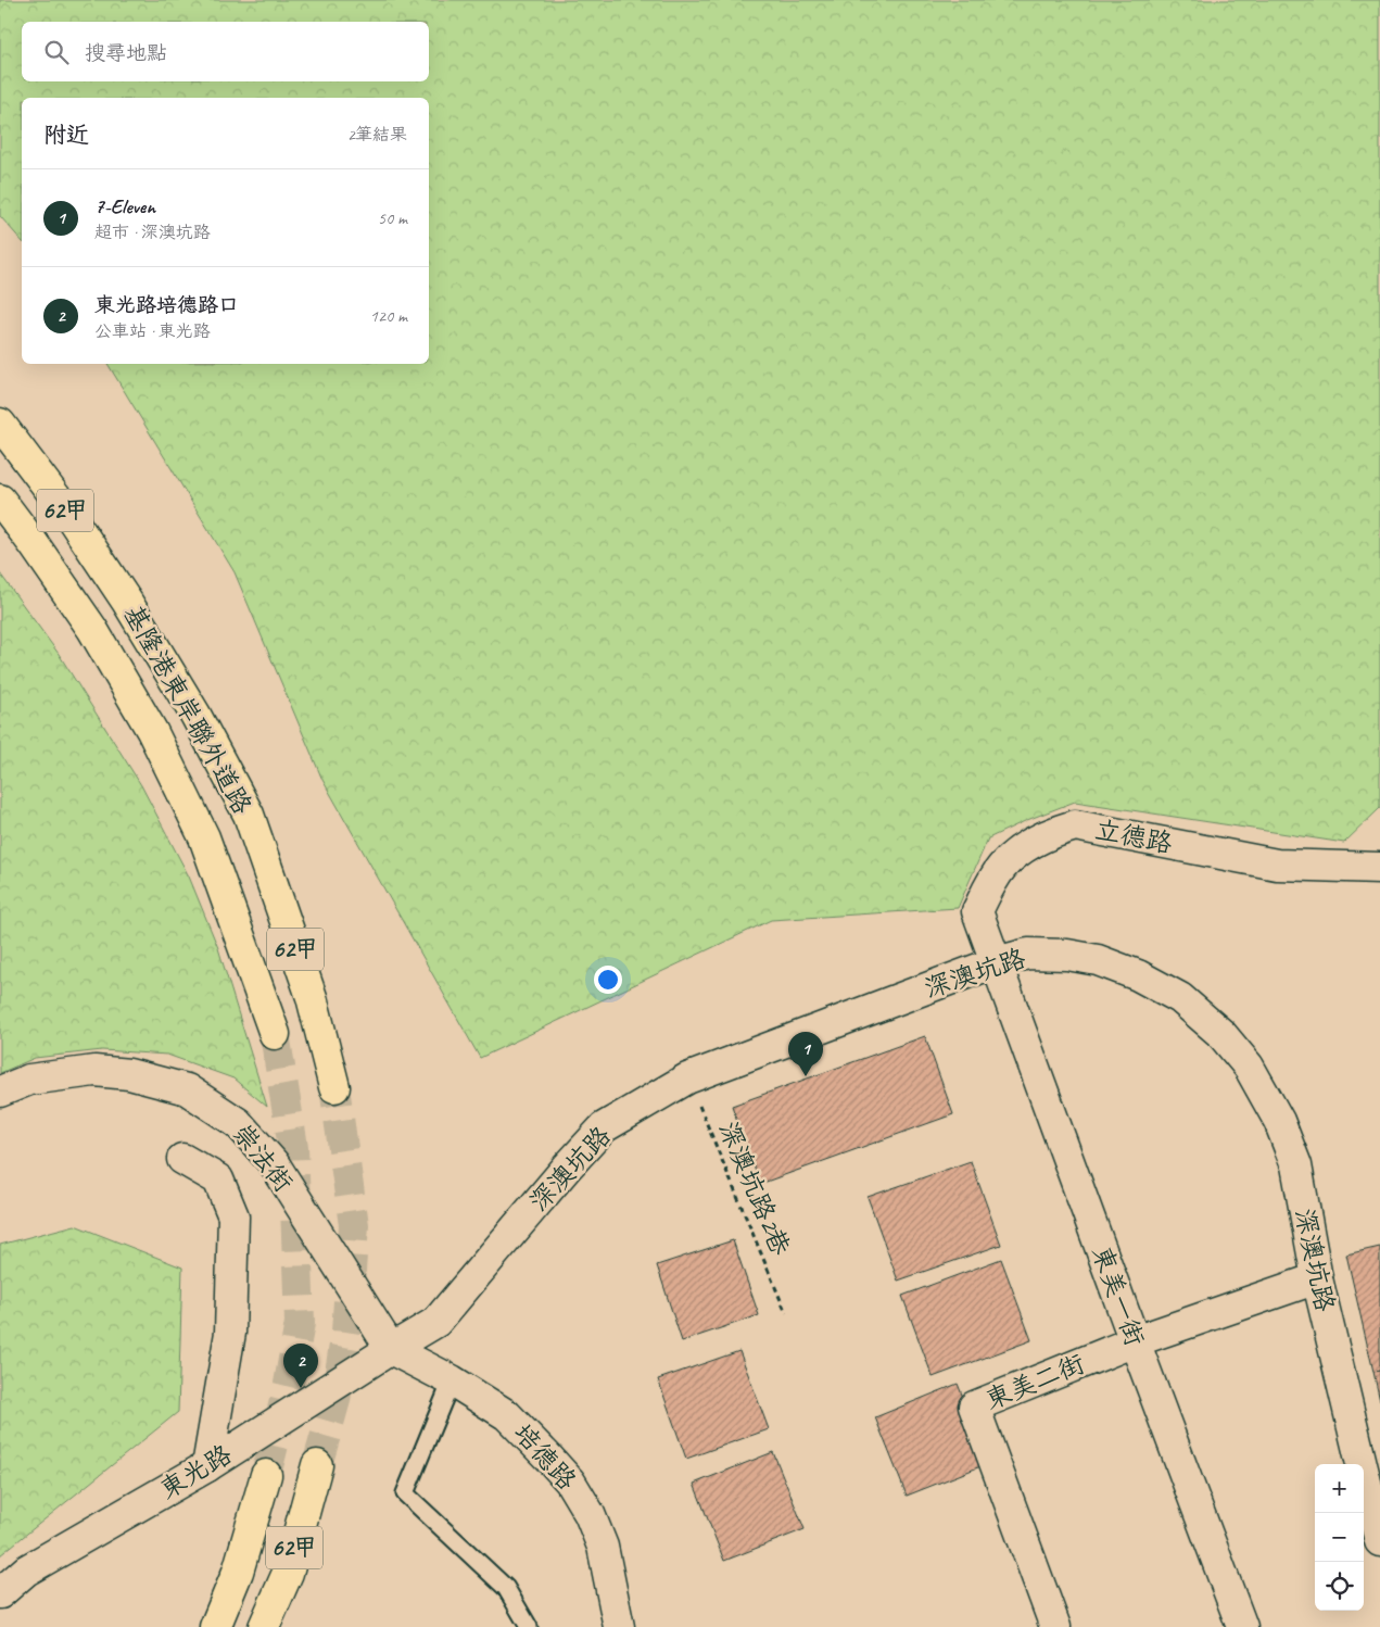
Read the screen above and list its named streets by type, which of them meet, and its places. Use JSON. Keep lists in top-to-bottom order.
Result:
{
  "streets": {
    "highway": ["62甲", "基隆港東岸聯外道路"],
    "street": [
      "立德路",
      "深澳坑路",
      "崇法街",
      "東美一街",
      "東美二街",
      "培德路",
      "東光路"
    ],
    "path": ["深澳坑路2巷"]
  },
  "crossings": [
    ["立德路", "深澳坑路"],
    ["立德路", "東美一街"],
    ["深澳坑路", "崇法街"],
    ["深澳坑路", "深澳坑路2巷"],
    ["深澳坑路", "東美一街"],
    ["深澳坑路", "東美二街"],
    ["深澳坑路", "培德路"],
    ["深澳坑路", "東光路"],
    ["崇法街", "培德路"],
    ["崇法街", "東光路"],
    ["東美一街", "東美二街"],
    ["培德路", "東光路"]
  ],
  "page": {
    "search": "搜尋地點",
    "heading": ["附近", "2筆結果"],
    "list": [
      {
        "mark": "1",
        "name": "7-Eleven",
        "note": "超市 · 深澳坑路",
        "value": "50 m"
      },
      {
        "mark": "2",
        "name": "東光路培德路口",
        "note": "公車站 · 東光路",
        "value": "120 m"
      }
    ],
    "pins": ["1", "2"],
    "map_buttons": ["+", "−"]
  }
}
